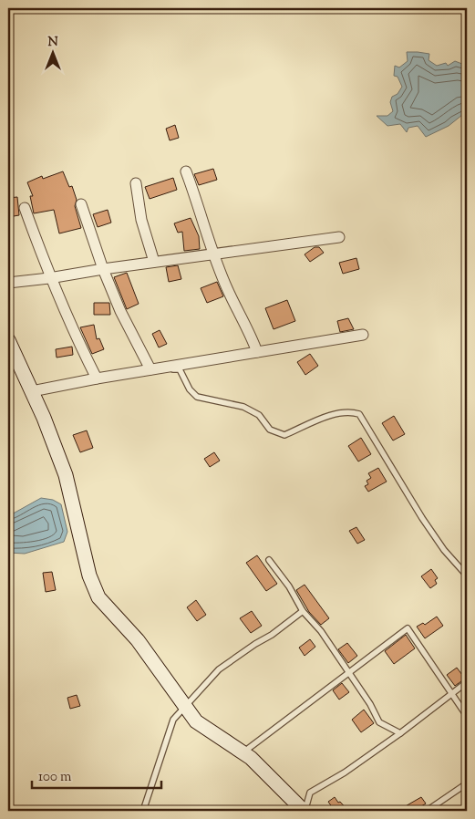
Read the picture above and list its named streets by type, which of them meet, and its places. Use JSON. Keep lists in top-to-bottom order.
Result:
{
  "scale_bar": "100 m",
  "north": "top"
}
